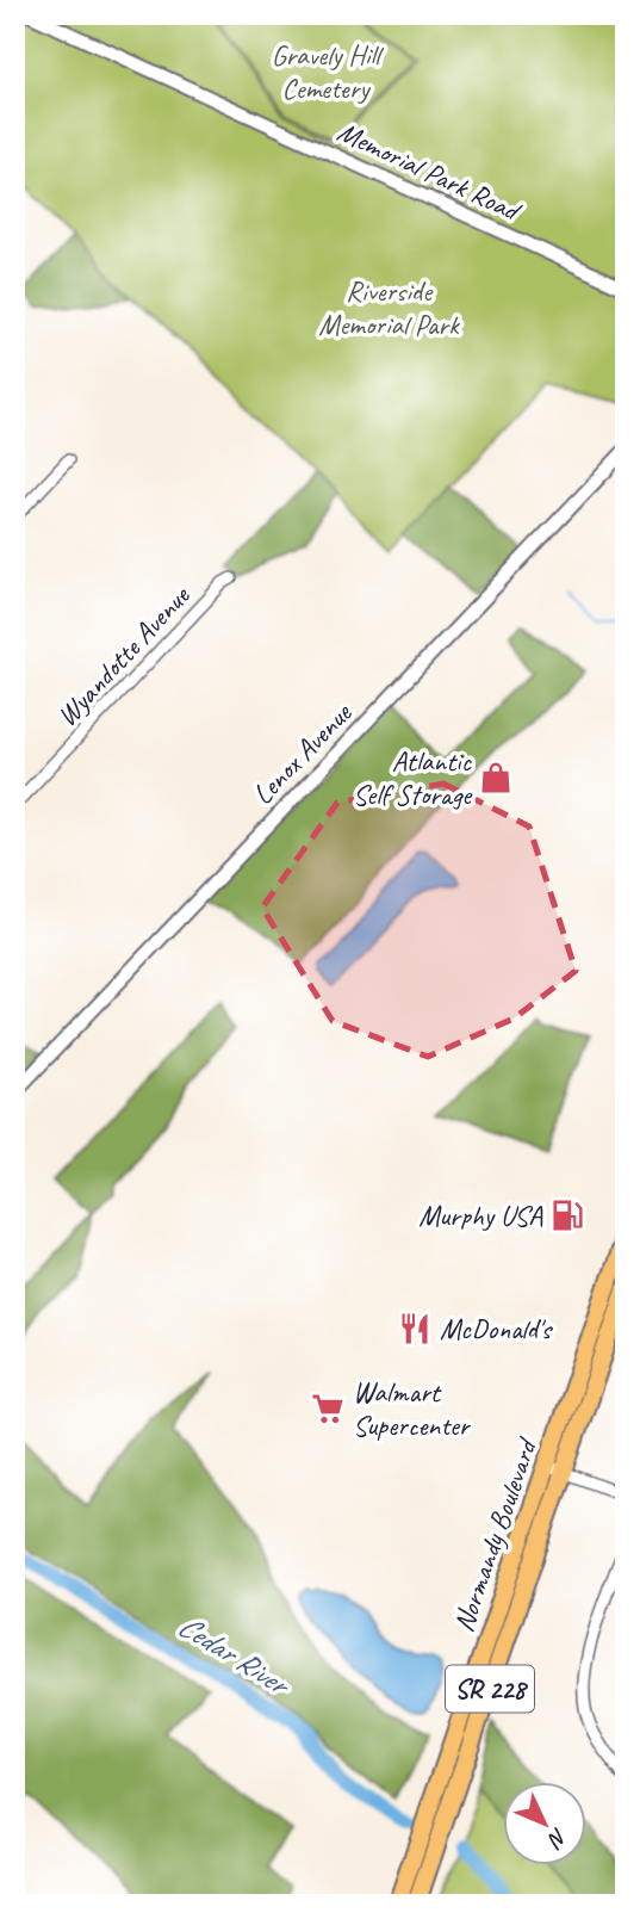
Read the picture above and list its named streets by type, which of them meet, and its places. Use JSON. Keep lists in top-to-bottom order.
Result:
{
  "streets": {
    "main road": ["Normandy Boulevard", "SR 228"],
    "street": ["Memorial Park Road", "Wyandotte Avenue", "Lenox Avenue"]
  },
  "water": ["Cedar River"],
  "parks": ["Gravely Hill Cemetery", "Riverside Memorial Park"],
  "places": {
    "shop": ["Atlantic Self Storage"],
    "fuel station": ["Murphy USA"],
    "restaurant": ["McDonald's"],
    "supermarket": ["Walmart Supercenter"]
  },
  "north": "bottom right"
}
